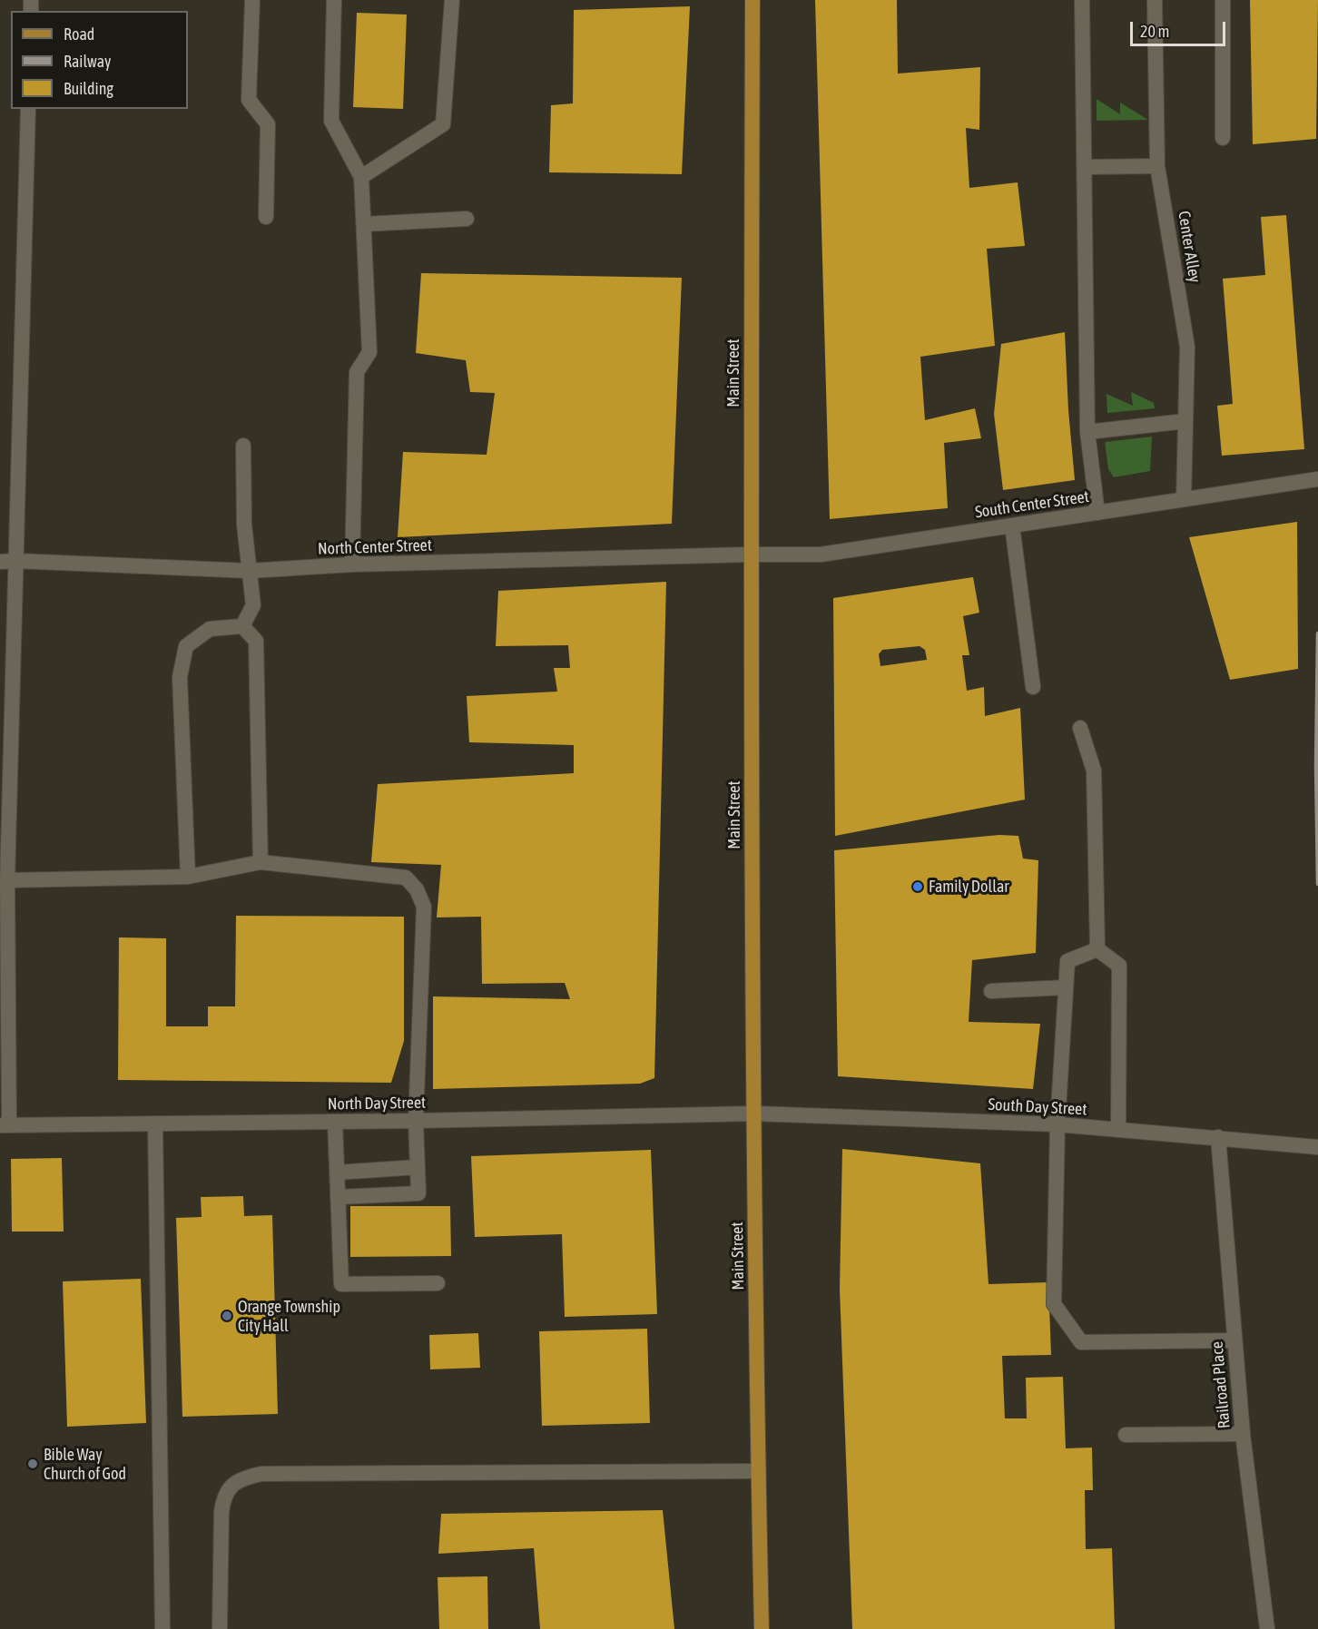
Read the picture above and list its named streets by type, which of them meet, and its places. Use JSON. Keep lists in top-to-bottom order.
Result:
{
  "streets": {
    "main road": ["Main Street"],
    "street": [
      "Center Alley",
      "South Center Street",
      "North Center Street",
      "North Day Street",
      "South Day Street",
      "Railroad Place"
    ]
  },
  "crossings": [
    ["Center Alley", "South Center Street"],
    ["Main Street", "South Center Street"],
    ["Main Street", "North Center Street"],
    ["Main Street", "North Day Street"],
    ["Main Street", "South Day Street"],
    ["South Center Street", "North Center Street"],
    ["North Day Street", "South Day Street"],
    ["South Day Street", "Railroad Place"]
  ],
  "places": ["Family Dollar", "Orange Township City Hall", "Bible Way Church of God"],
  "legend": ["Road", "Railway", "Building"],
  "scale_bar": "20 m"
}
